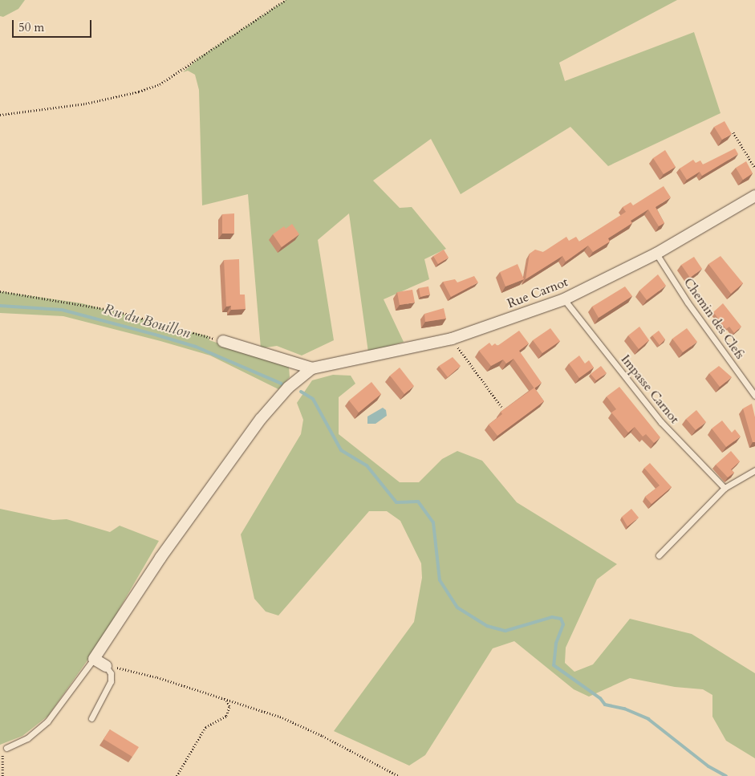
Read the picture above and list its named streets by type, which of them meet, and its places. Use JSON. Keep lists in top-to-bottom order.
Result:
{
  "streets": {
    "street": ["Rue Carnot"],
    "lane": ["Chemin des Clefs", "Impasse Carnot"]
  },
  "crossings": [
    ["Rue Carnot", "Chemin des Clefs"],
    ["Rue Carnot", "Impasse Carnot"]
  ],
  "water": ["Ru du Bouillon"],
  "scale_bar": "50 m"
}
